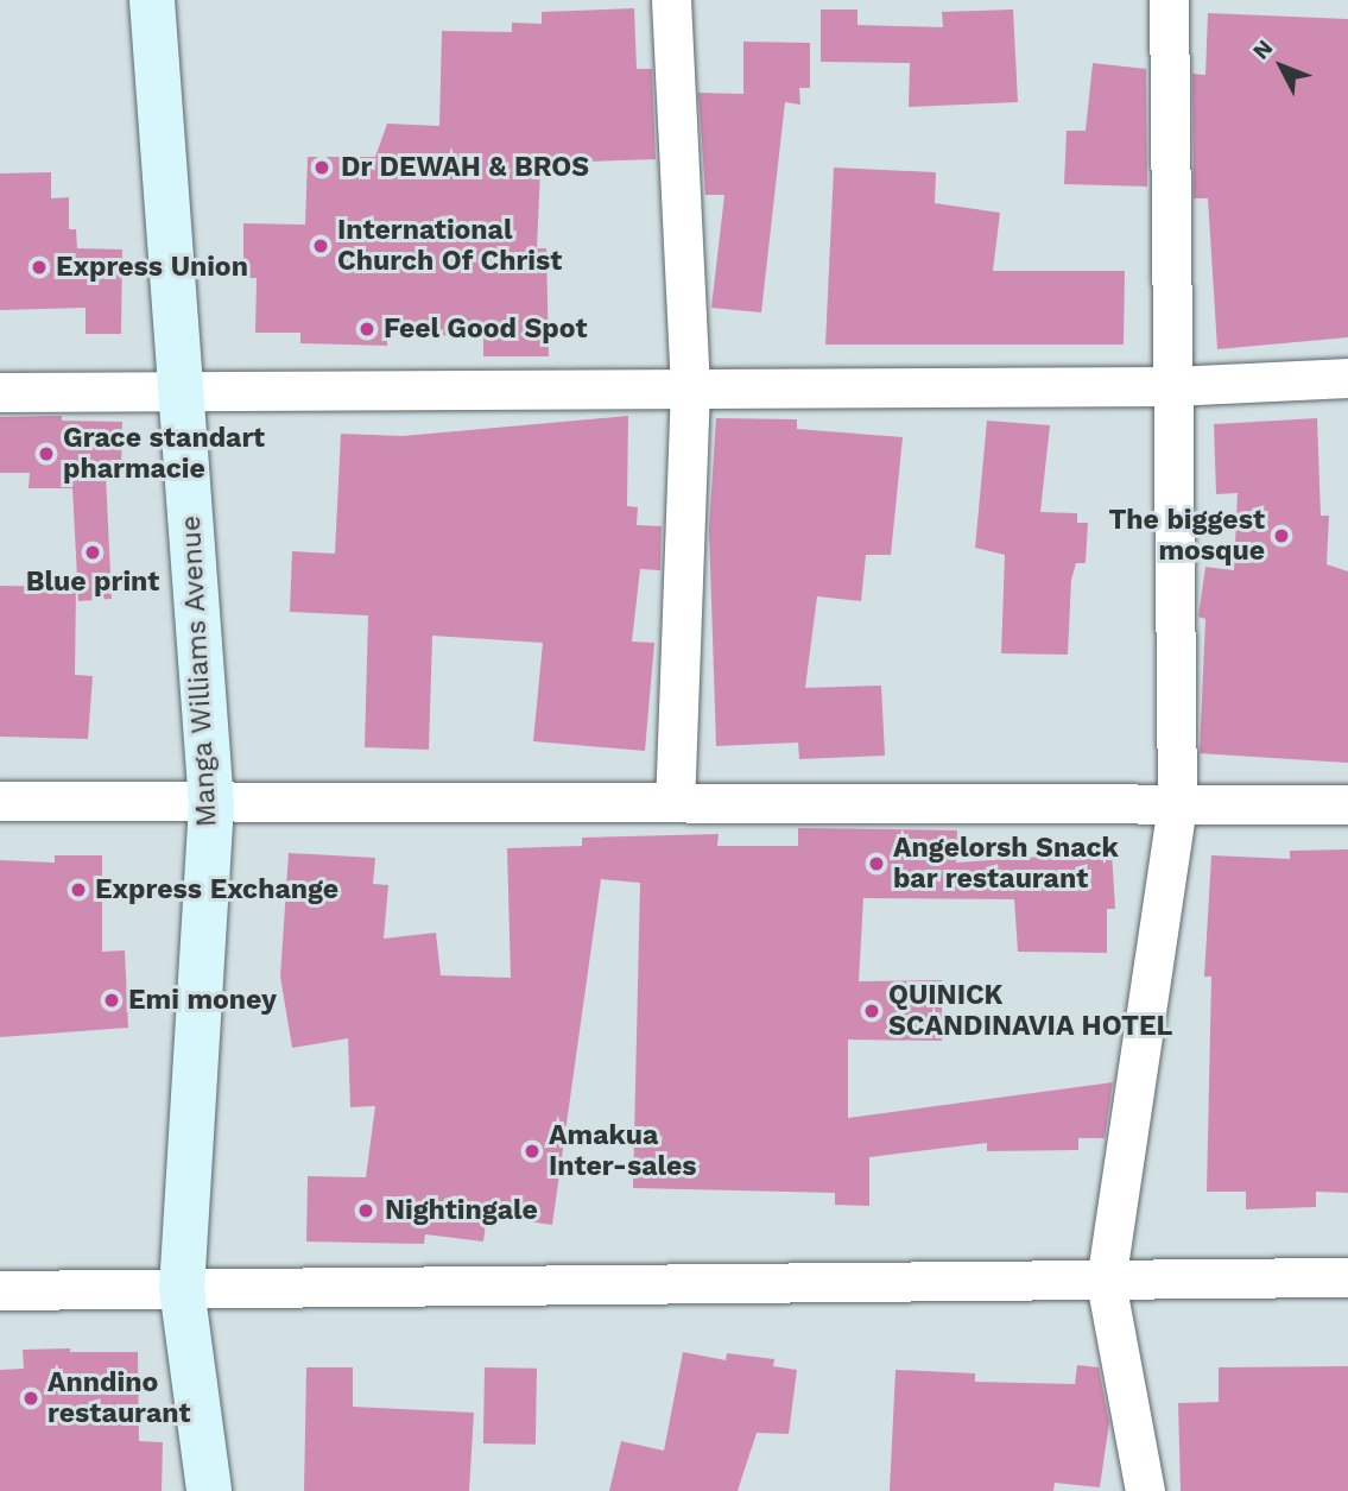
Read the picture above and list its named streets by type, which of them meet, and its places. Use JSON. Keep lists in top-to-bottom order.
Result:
{
  "streets": {
    "main road": ["Manga Williams Avenue"]
  },
  "places": [
    "Dr DEWAH & BROS",
    "International Church Of Christ",
    "Express Union",
    "Feel Good Spot",
    "Grace standart pharmacie",
    "The biggest mosque",
    "Blue print",
    "Angelorsh Snack bar restaurant",
    "Express Exchange",
    "Emi money",
    "QUINICK SCANDINAVIA HOTEL",
    "Amakua Inter-sales",
    "Nightingale",
    "Anndino restaurant"
  ],
  "north": "top left"
}
